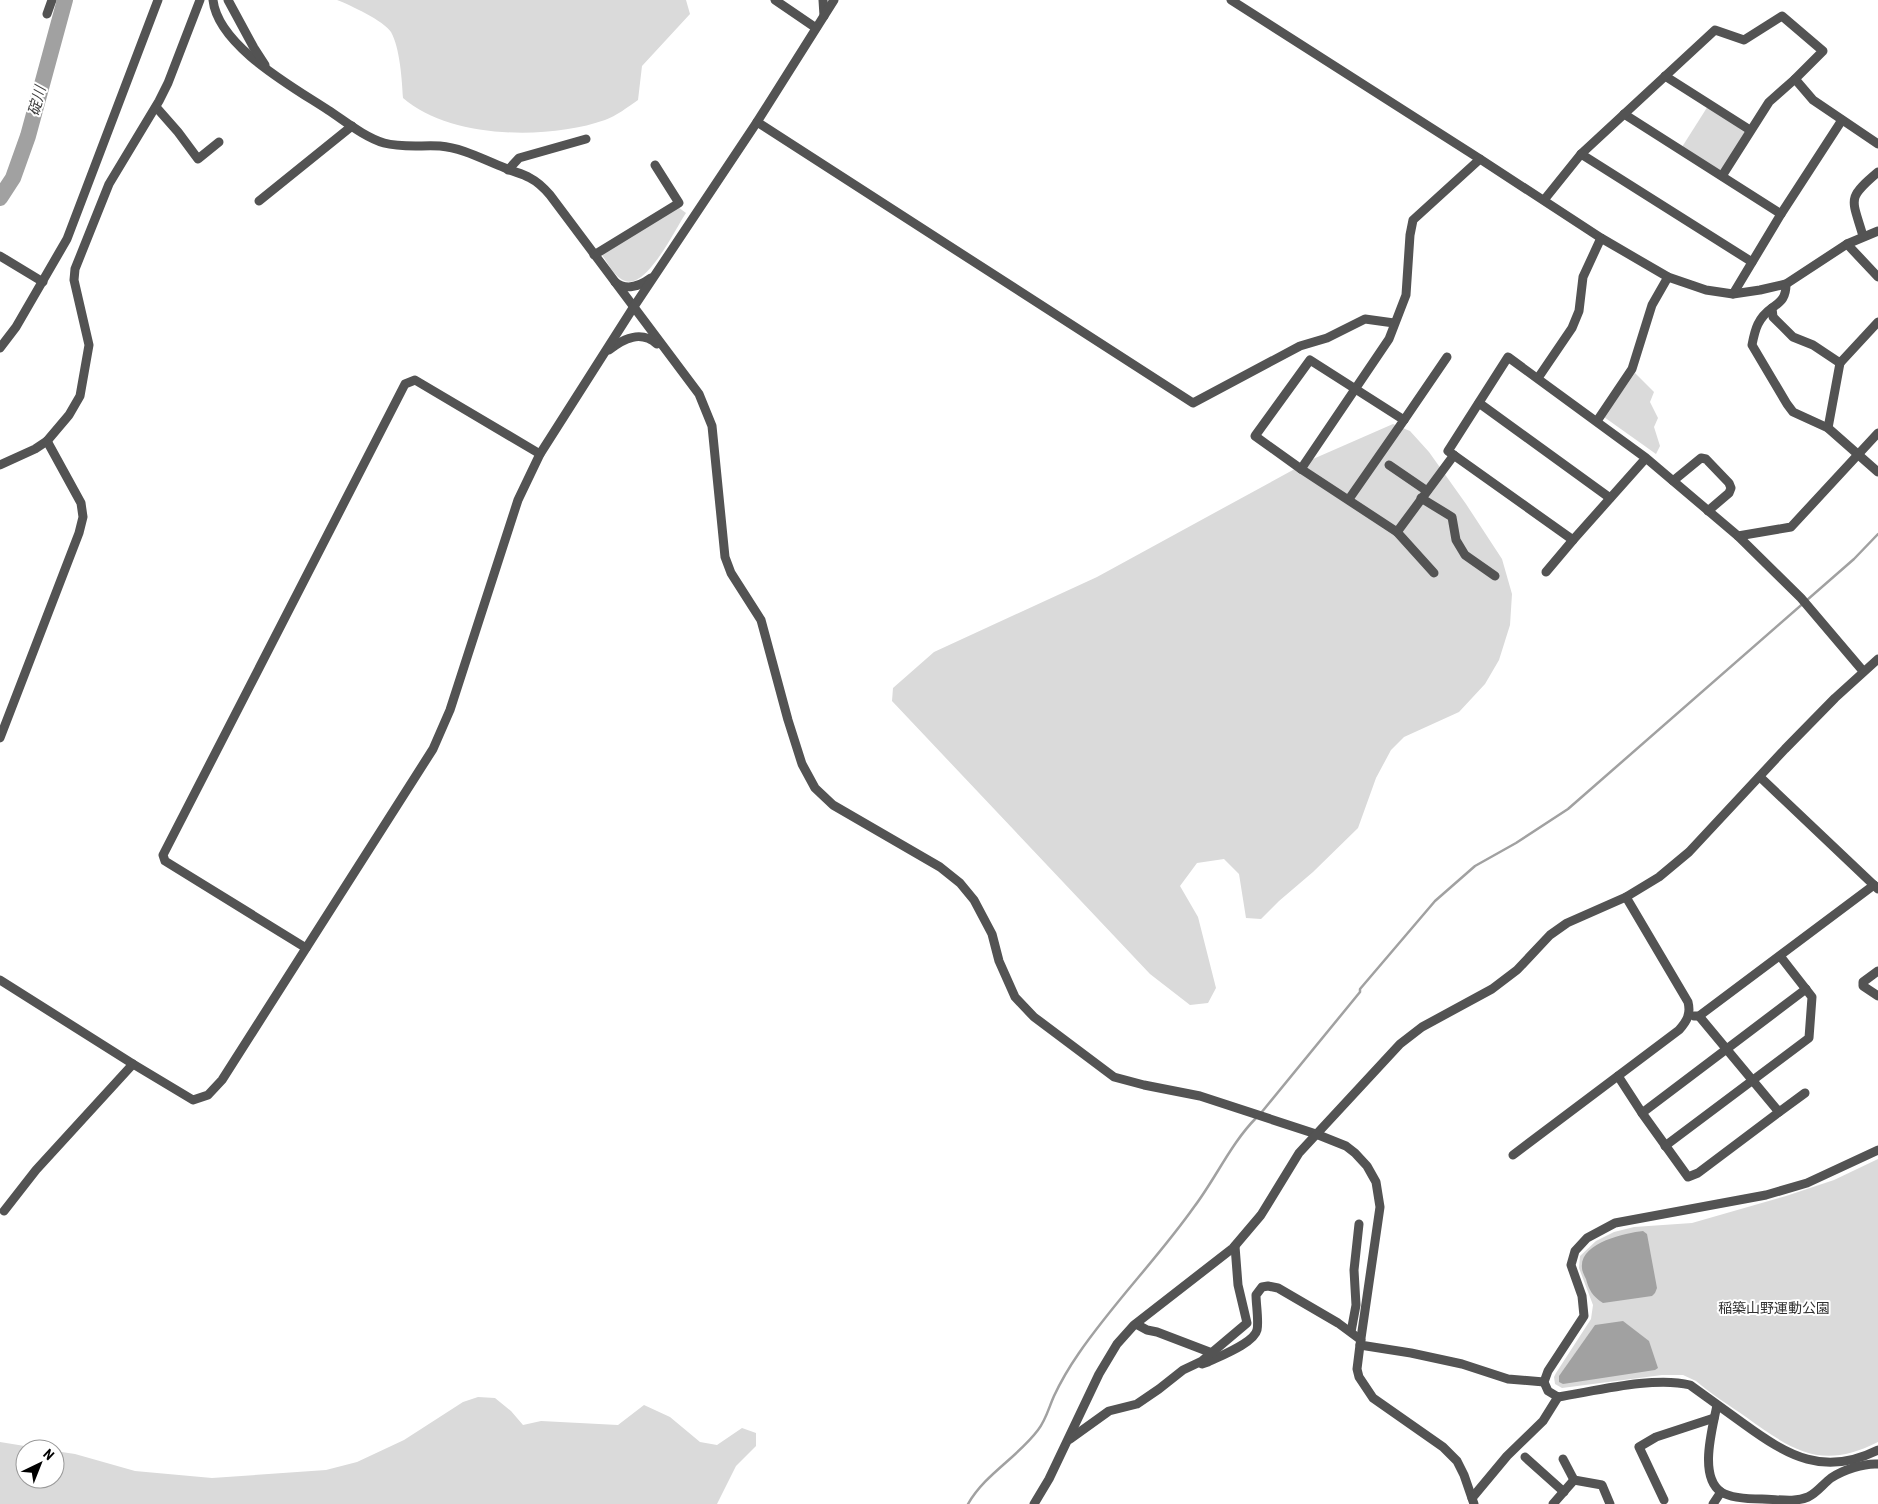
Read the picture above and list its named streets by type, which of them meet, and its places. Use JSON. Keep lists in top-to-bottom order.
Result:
{
  "water": ["碇川"],
  "parks": ["稲築山野運動公園"],
  "north": "top right"
}
